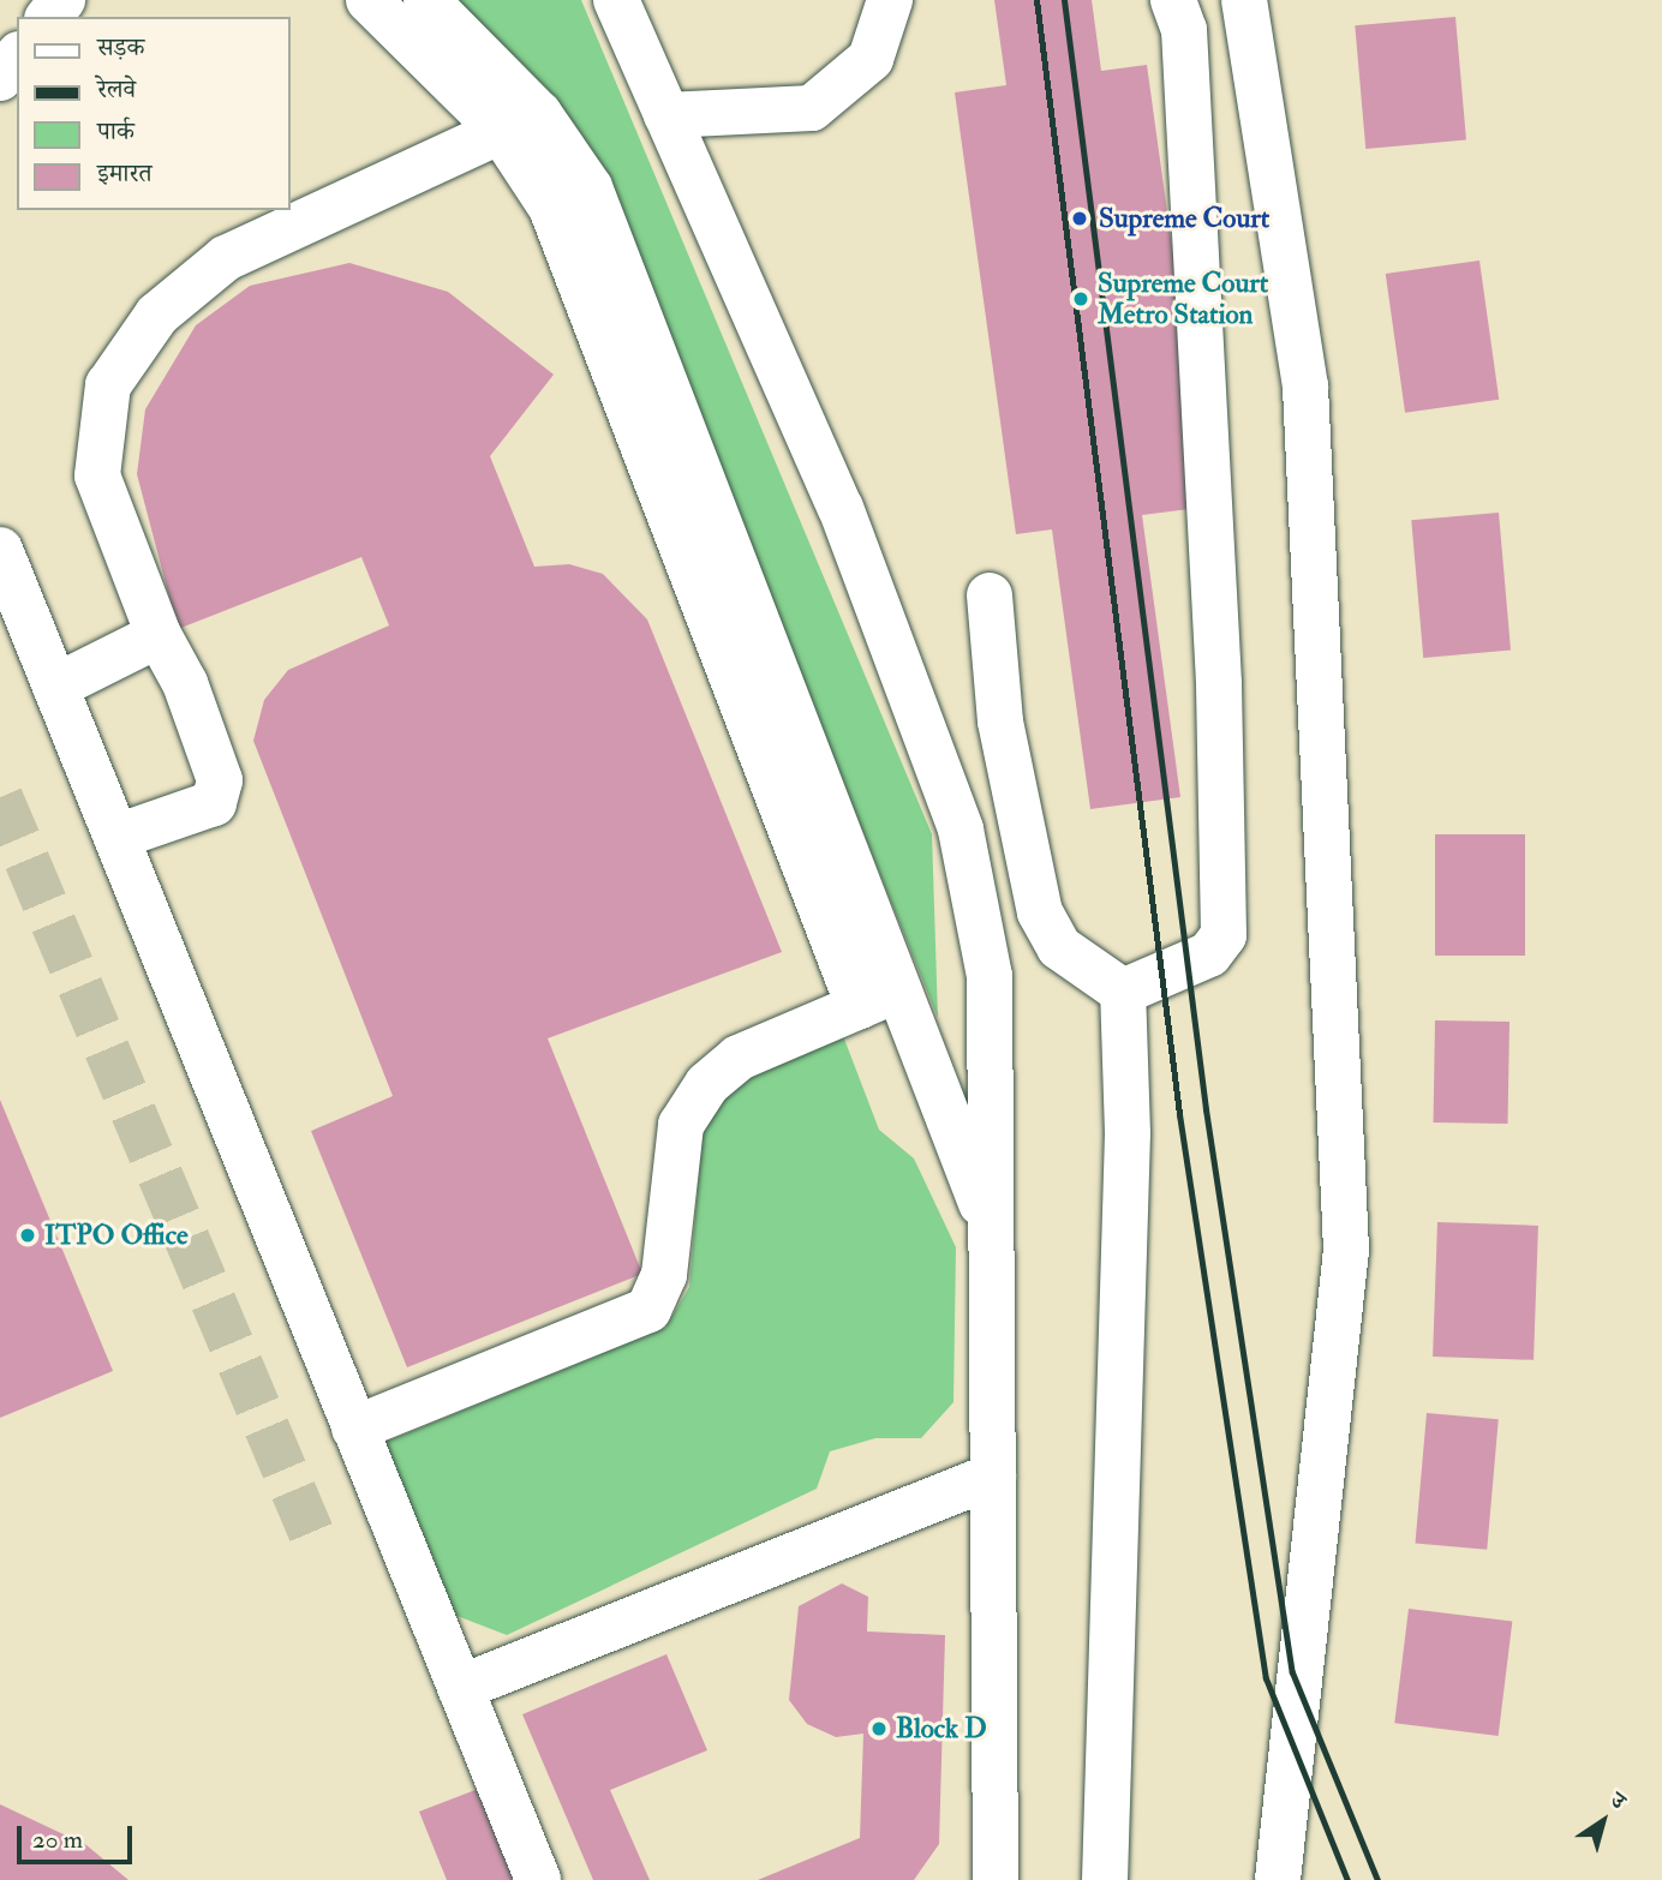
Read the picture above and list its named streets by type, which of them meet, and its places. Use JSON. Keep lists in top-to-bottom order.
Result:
{
  "places": [
    "Supreme Court",
    "Supreme Court Metro Station",
    "ITPO Office",
    "Block D"
  ],
  "legend": [
    "सड़क",
    "रेलवे",
    "पार्क",
    "इमारत"
  ],
  "scale_bar": "20 m",
  "north": "top right"
}
